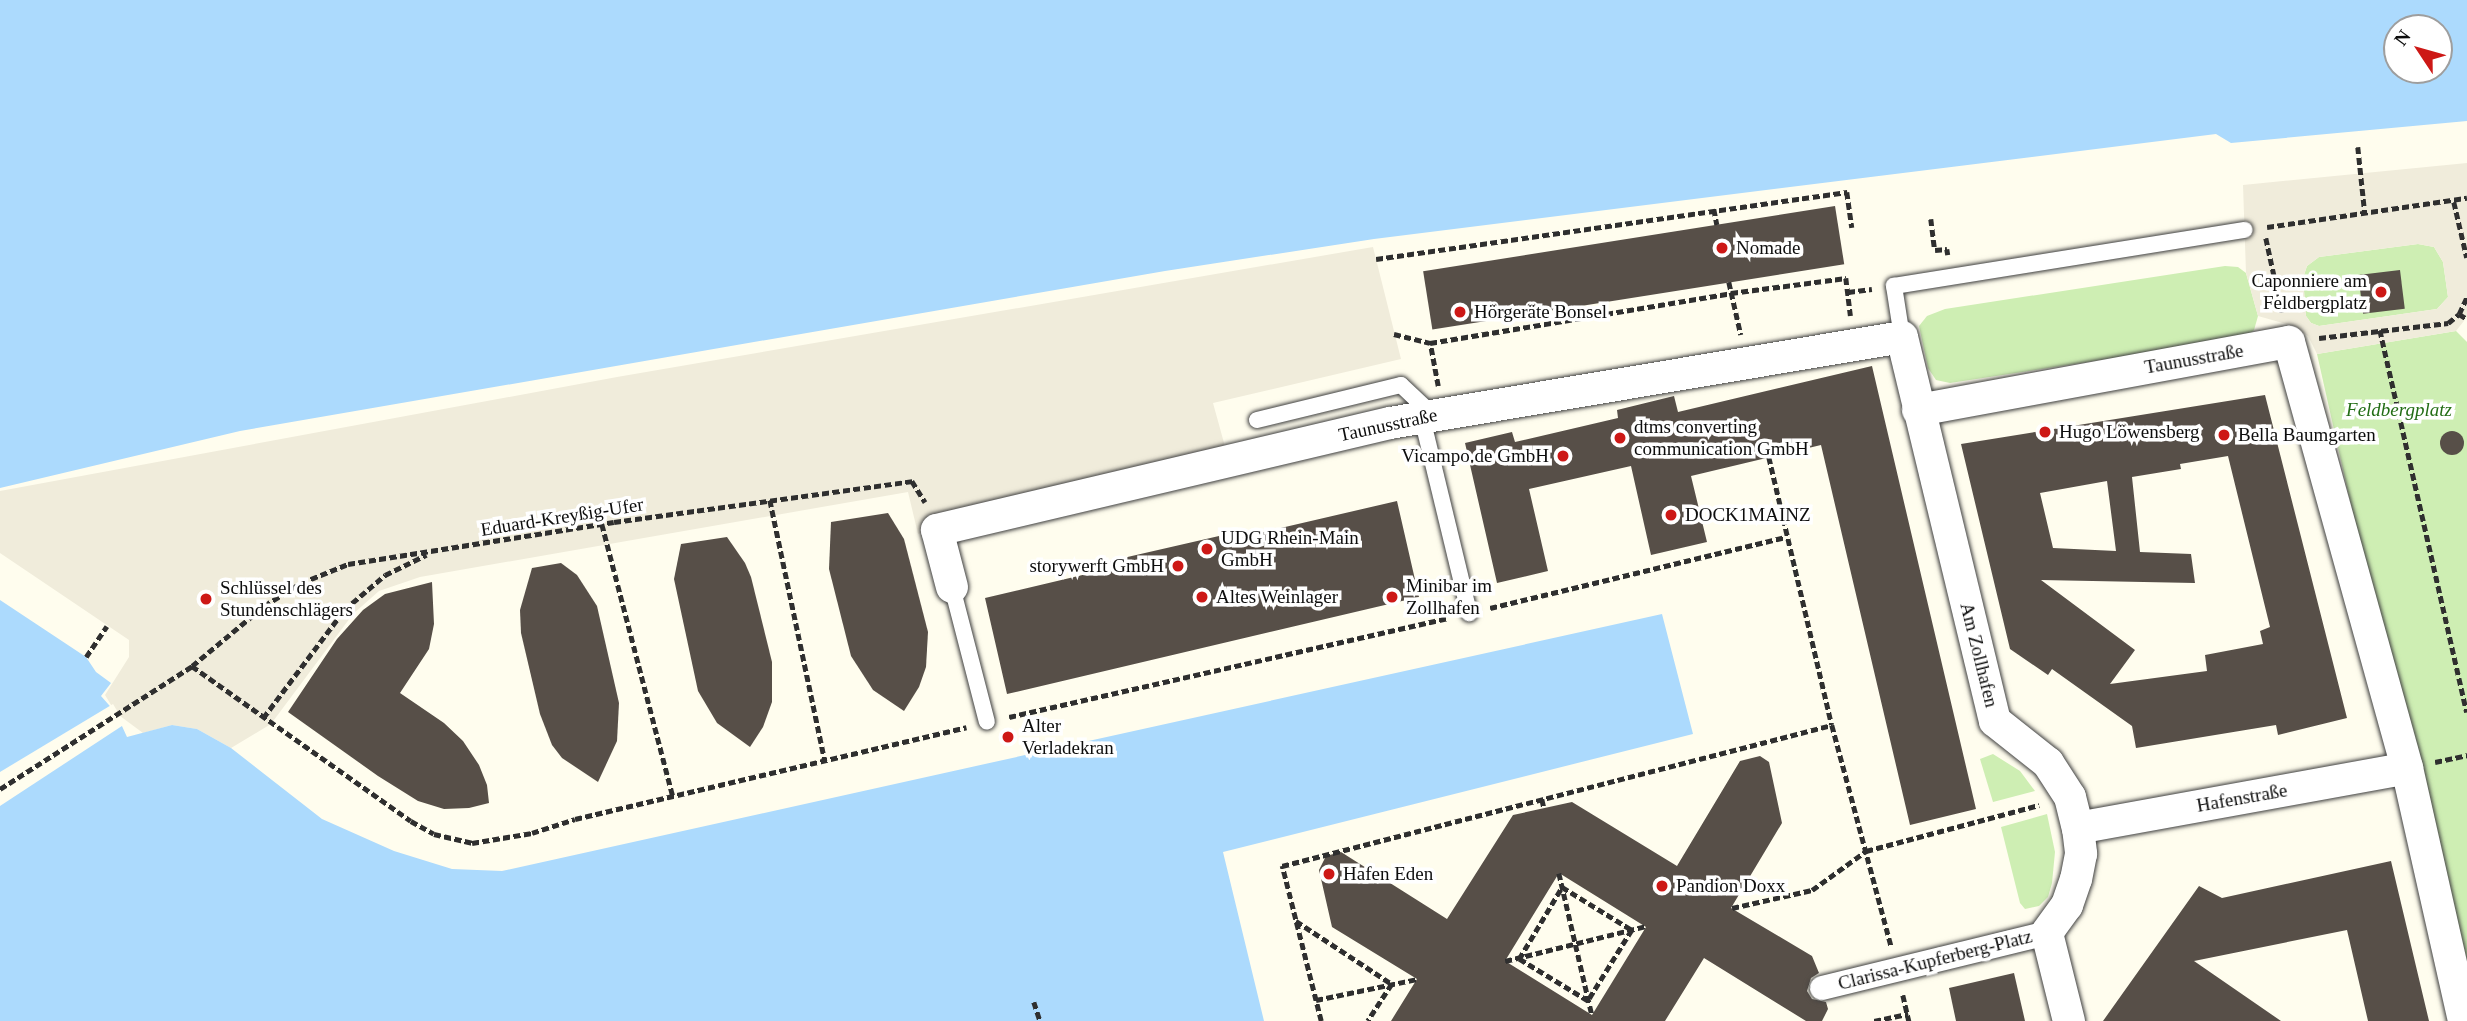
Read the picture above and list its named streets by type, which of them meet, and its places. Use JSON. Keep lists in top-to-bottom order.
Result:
{
  "streets": {
    "street": [
      "Taunusstraße",
      "Am Zollhafen",
      "Hafenstraße",
      "Clarissa-Kupferberg-Platz"
    ],
    "path": ["Eduard-Kreyßig-Ufer"]
  },
  "crossings": [
    ["Taunusstraße", "Eduard-Kreyßig-Ufer"],
    ["Taunusstraße", "Am Zollhafen"],
    ["Am Zollhafen", "Hafenstraße"],
    ["Am Zollhafen", "Clarissa-Kupferberg-Platz"]
  ],
  "parks": ["Feldbergplatz"],
  "places": [
    "Nomade",
    "Caponniere am Feldbergplatz",
    "Hörgeräte Bonsel",
    "Hugo Löwensberg",
    "Bella Baumgarten",
    "dtms converting communication GmbH",
    "Vicampo.de GmbH",
    "DOCK1MAINZ",
    "UDG Rhein-Main GmbH",
    "storywerft GmbH",
    "Altes Weinlager",
    "Minibar im Zollhafen",
    "Schlüssel des Stundenschlägers",
    "Alter Verladekran",
    "Hafen Eden",
    "Pandion Doxx"
  ],
  "north": "top left"
}
